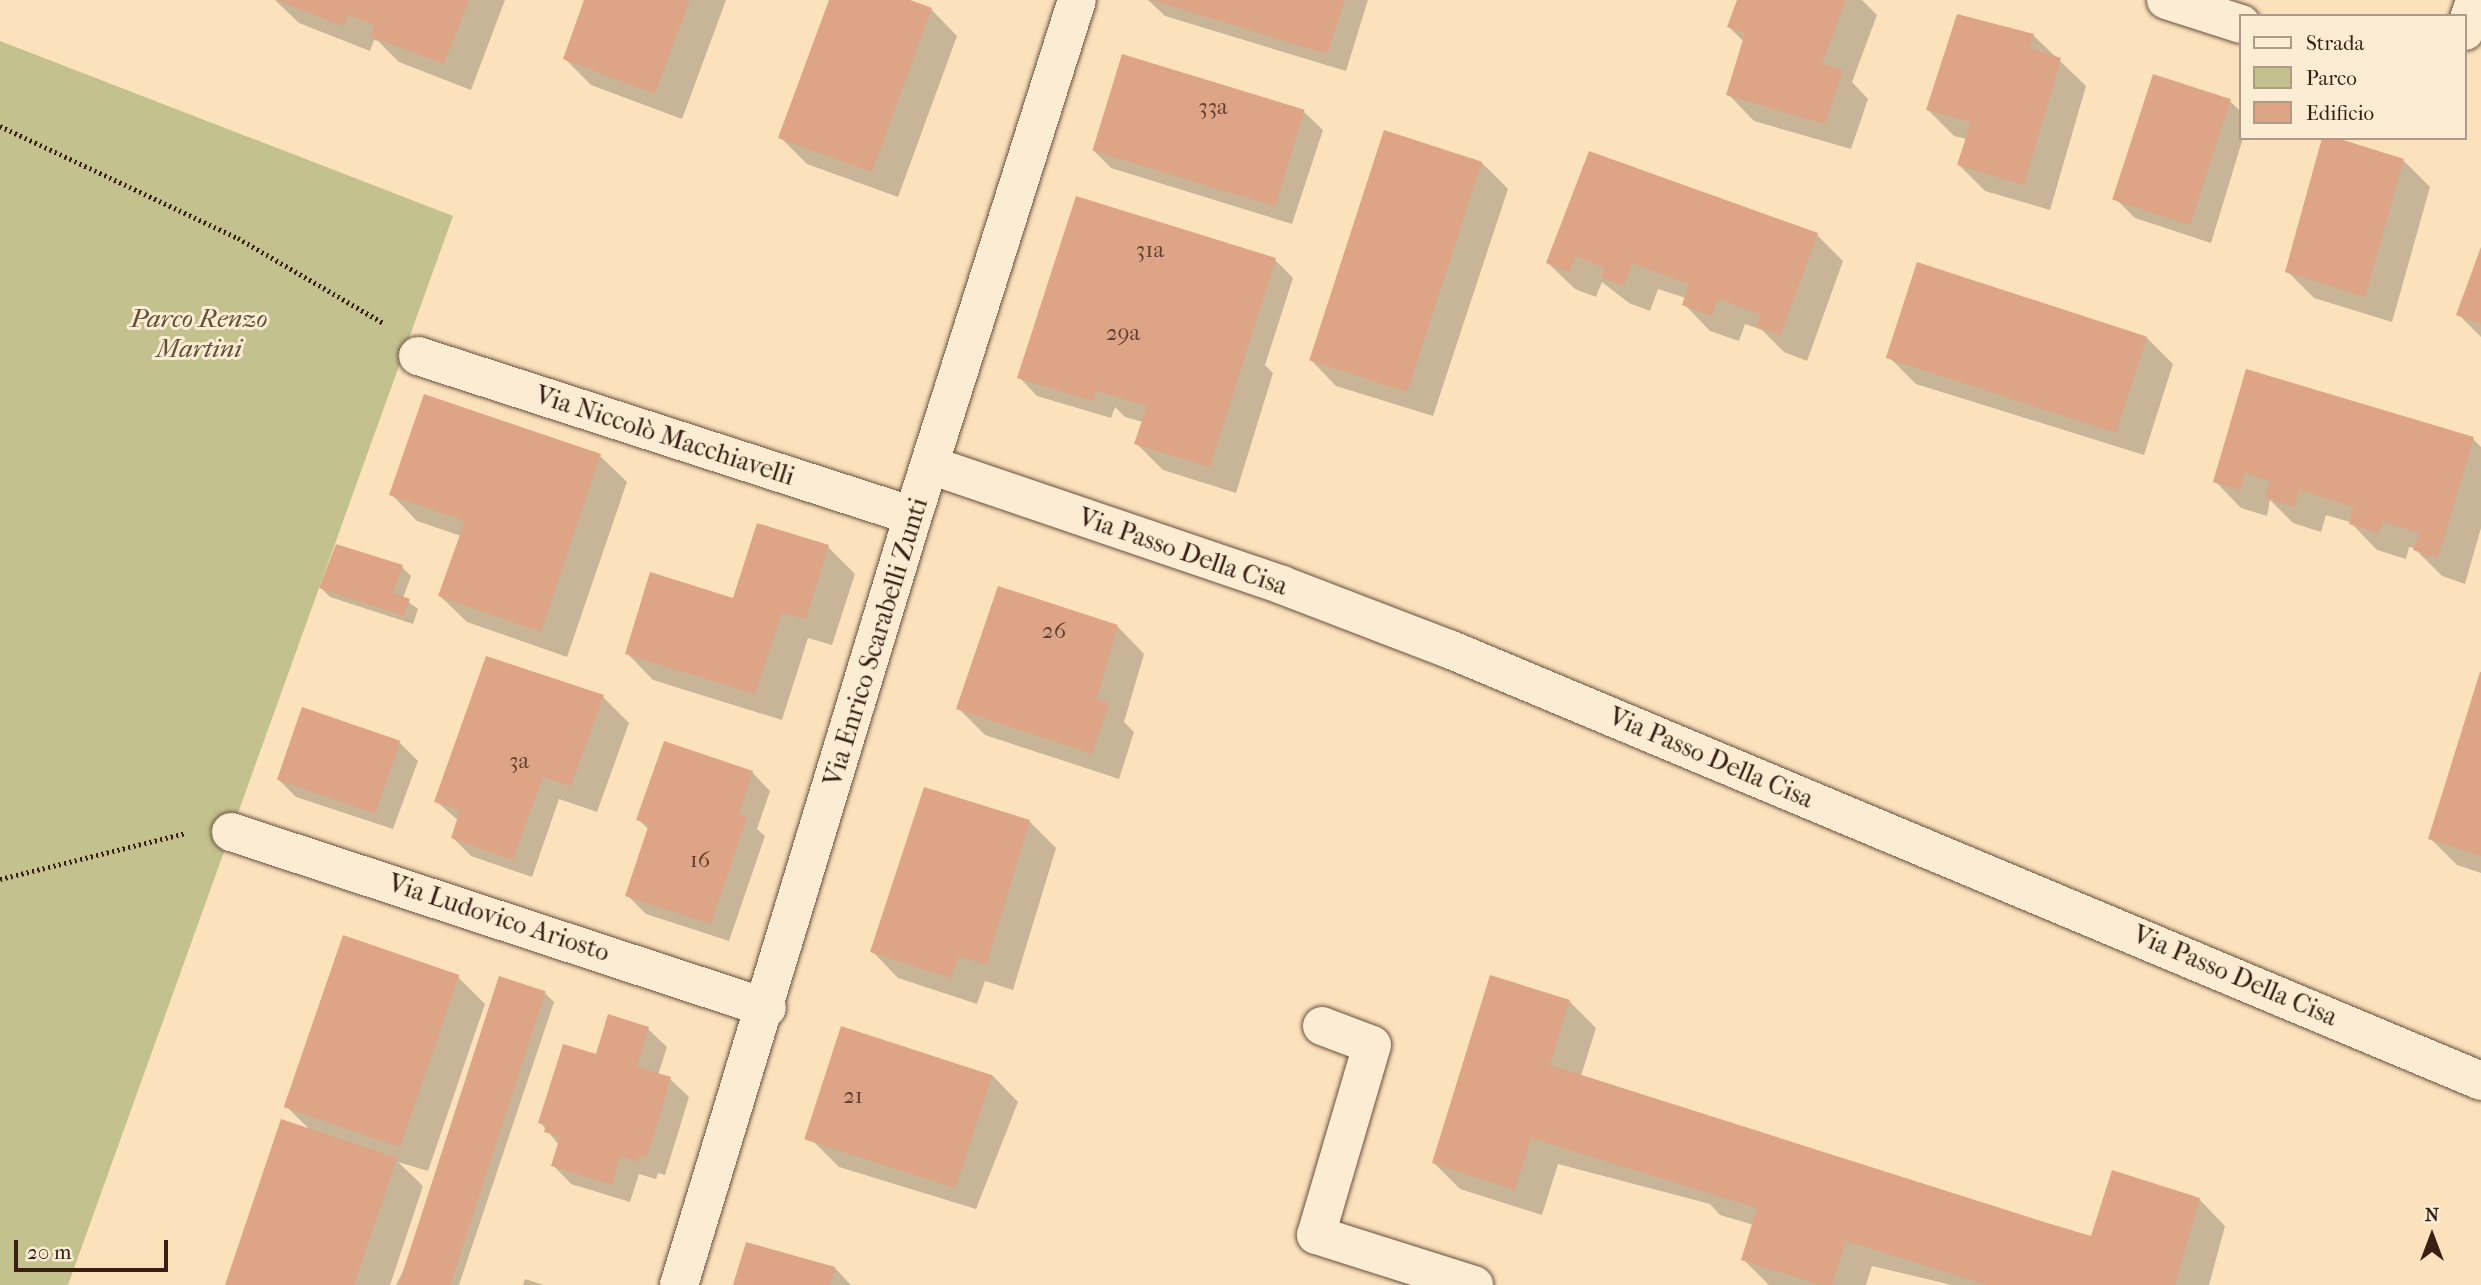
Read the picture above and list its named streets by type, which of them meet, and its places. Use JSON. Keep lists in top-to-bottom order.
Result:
{
  "streets": {
    "street": [
      "Via Niccolò Macchiavelli",
      "Via Passo Della Cisa",
      "Via Enrico Scarabelli Zunti",
      "Via Ludovico Ariosto"
    ]
  },
  "crossings": [
    ["Via Niccolò Macchiavelli", "Via Enrico Scarabelli Zunti"],
    ["Via Passo Della Cisa", "Via Enrico Scarabelli Zunti"],
    ["Via Enrico Scarabelli Zunti", "Via Ludovico Ariosto"]
  ],
  "parks": ["Parco Renzo Martini"],
  "house_numbers": [
    "33a",
    "31a",
    "29a",
    "26",
    "3a",
    "16",
    "21"
  ],
  "legend": ["Strada", "Parco", "Edificio"],
  "scale_bar": "20 m",
  "north": "top"
}
